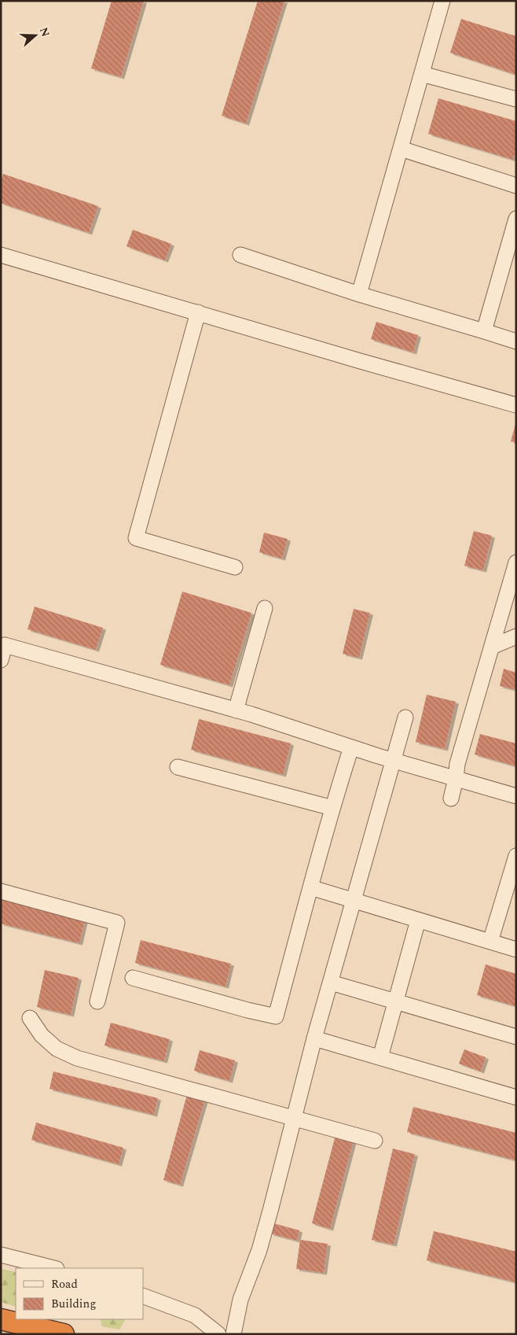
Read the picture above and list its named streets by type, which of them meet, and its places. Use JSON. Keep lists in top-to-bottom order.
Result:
{
  "legend": ["Road", "Building"],
  "north": "right"
}
